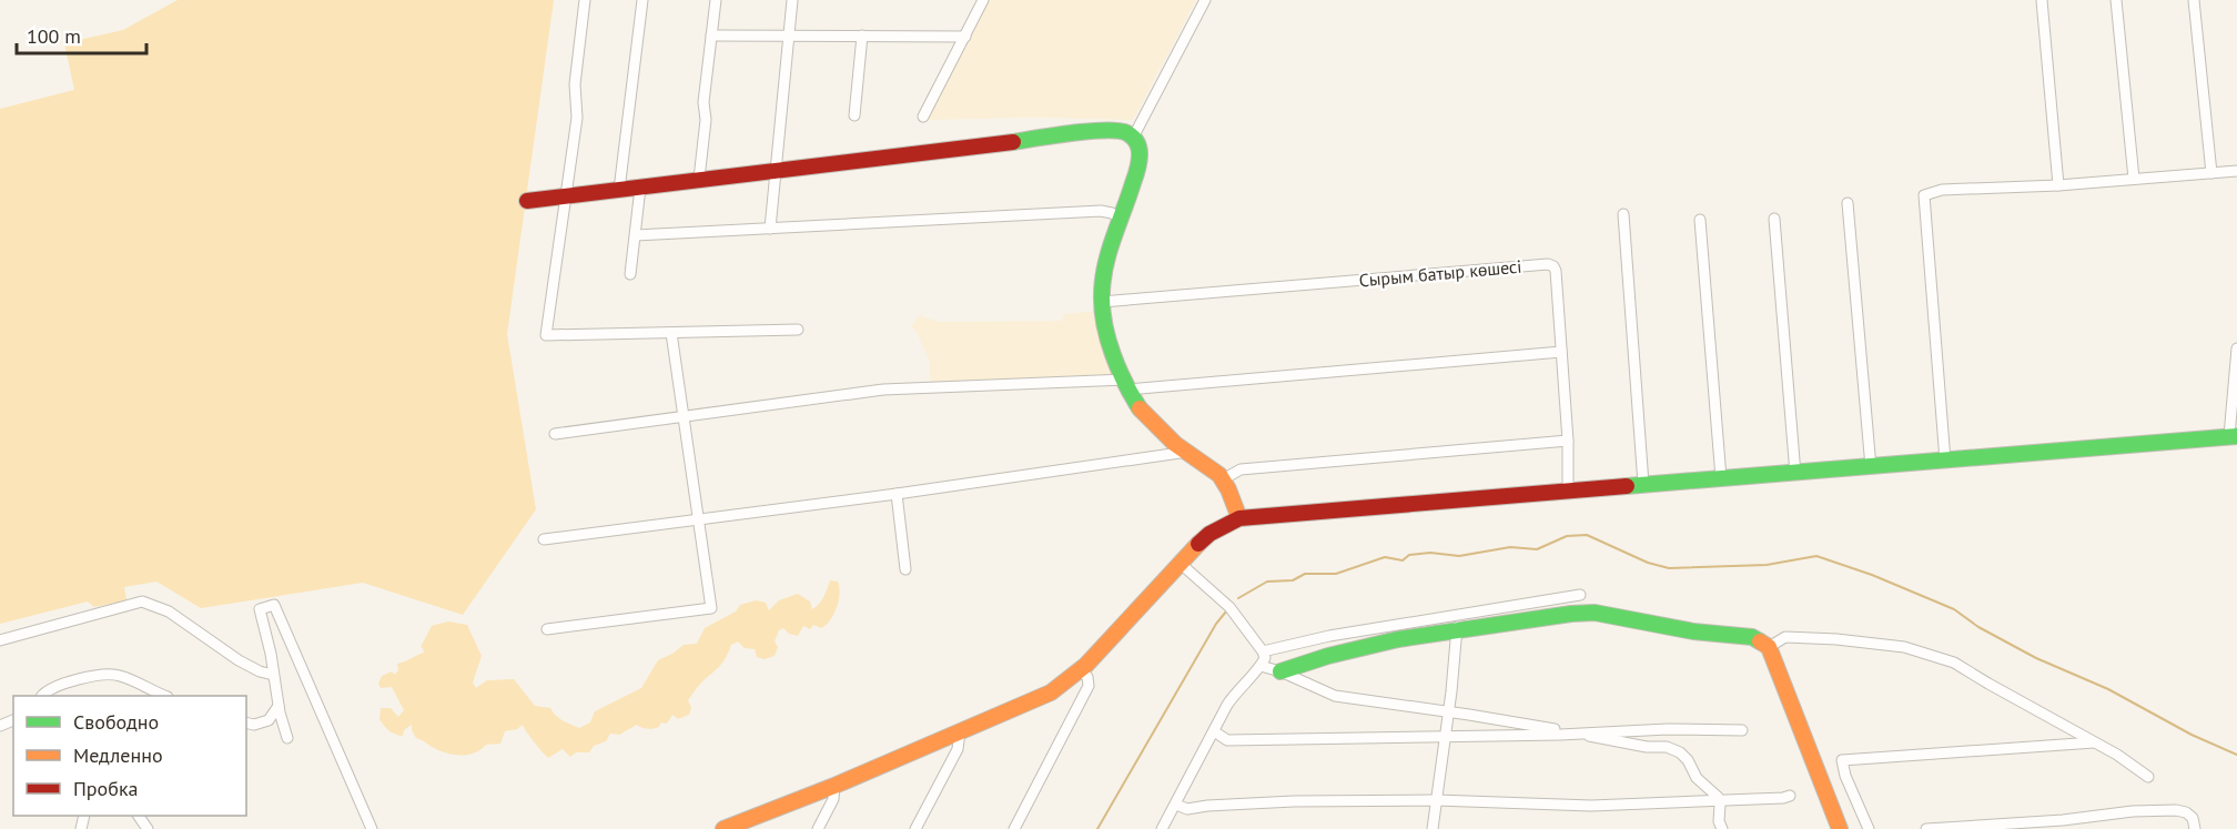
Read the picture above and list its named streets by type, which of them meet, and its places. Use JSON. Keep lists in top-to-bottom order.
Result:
{
  "streets": {
    "street": ["Сырым батыр көшесі"]
  },
  "legend": ["Свободно", "Медленно", "Пробка"],
  "scale_bar": "100 m"
}
